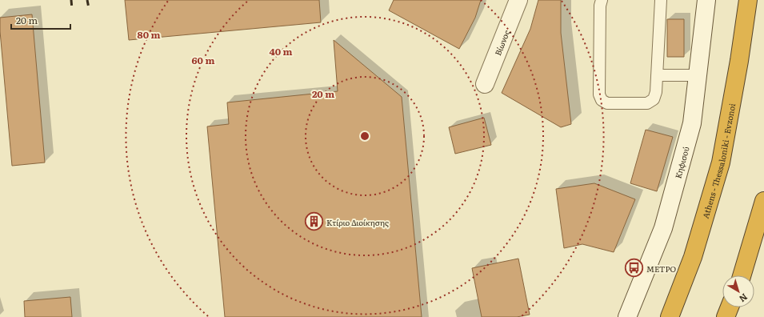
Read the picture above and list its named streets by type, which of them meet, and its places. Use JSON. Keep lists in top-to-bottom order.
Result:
{
  "streets": {
    "highway": ["Athens - Thessaloniki - Evzonoi"],
    "main road": ["Βίωνος", "Κηφισού"]
  },
  "places": {
    "building": ["Κτίριο Διοίκησης"],
    "bus stop": ["ΜΕΤΡΟ"]
  },
  "scale_bar": "20 m",
  "north": "bottom right",
  "rings": [
    "80 m",
    "40 m",
    "60 m",
    "20 m"
  ]
}
